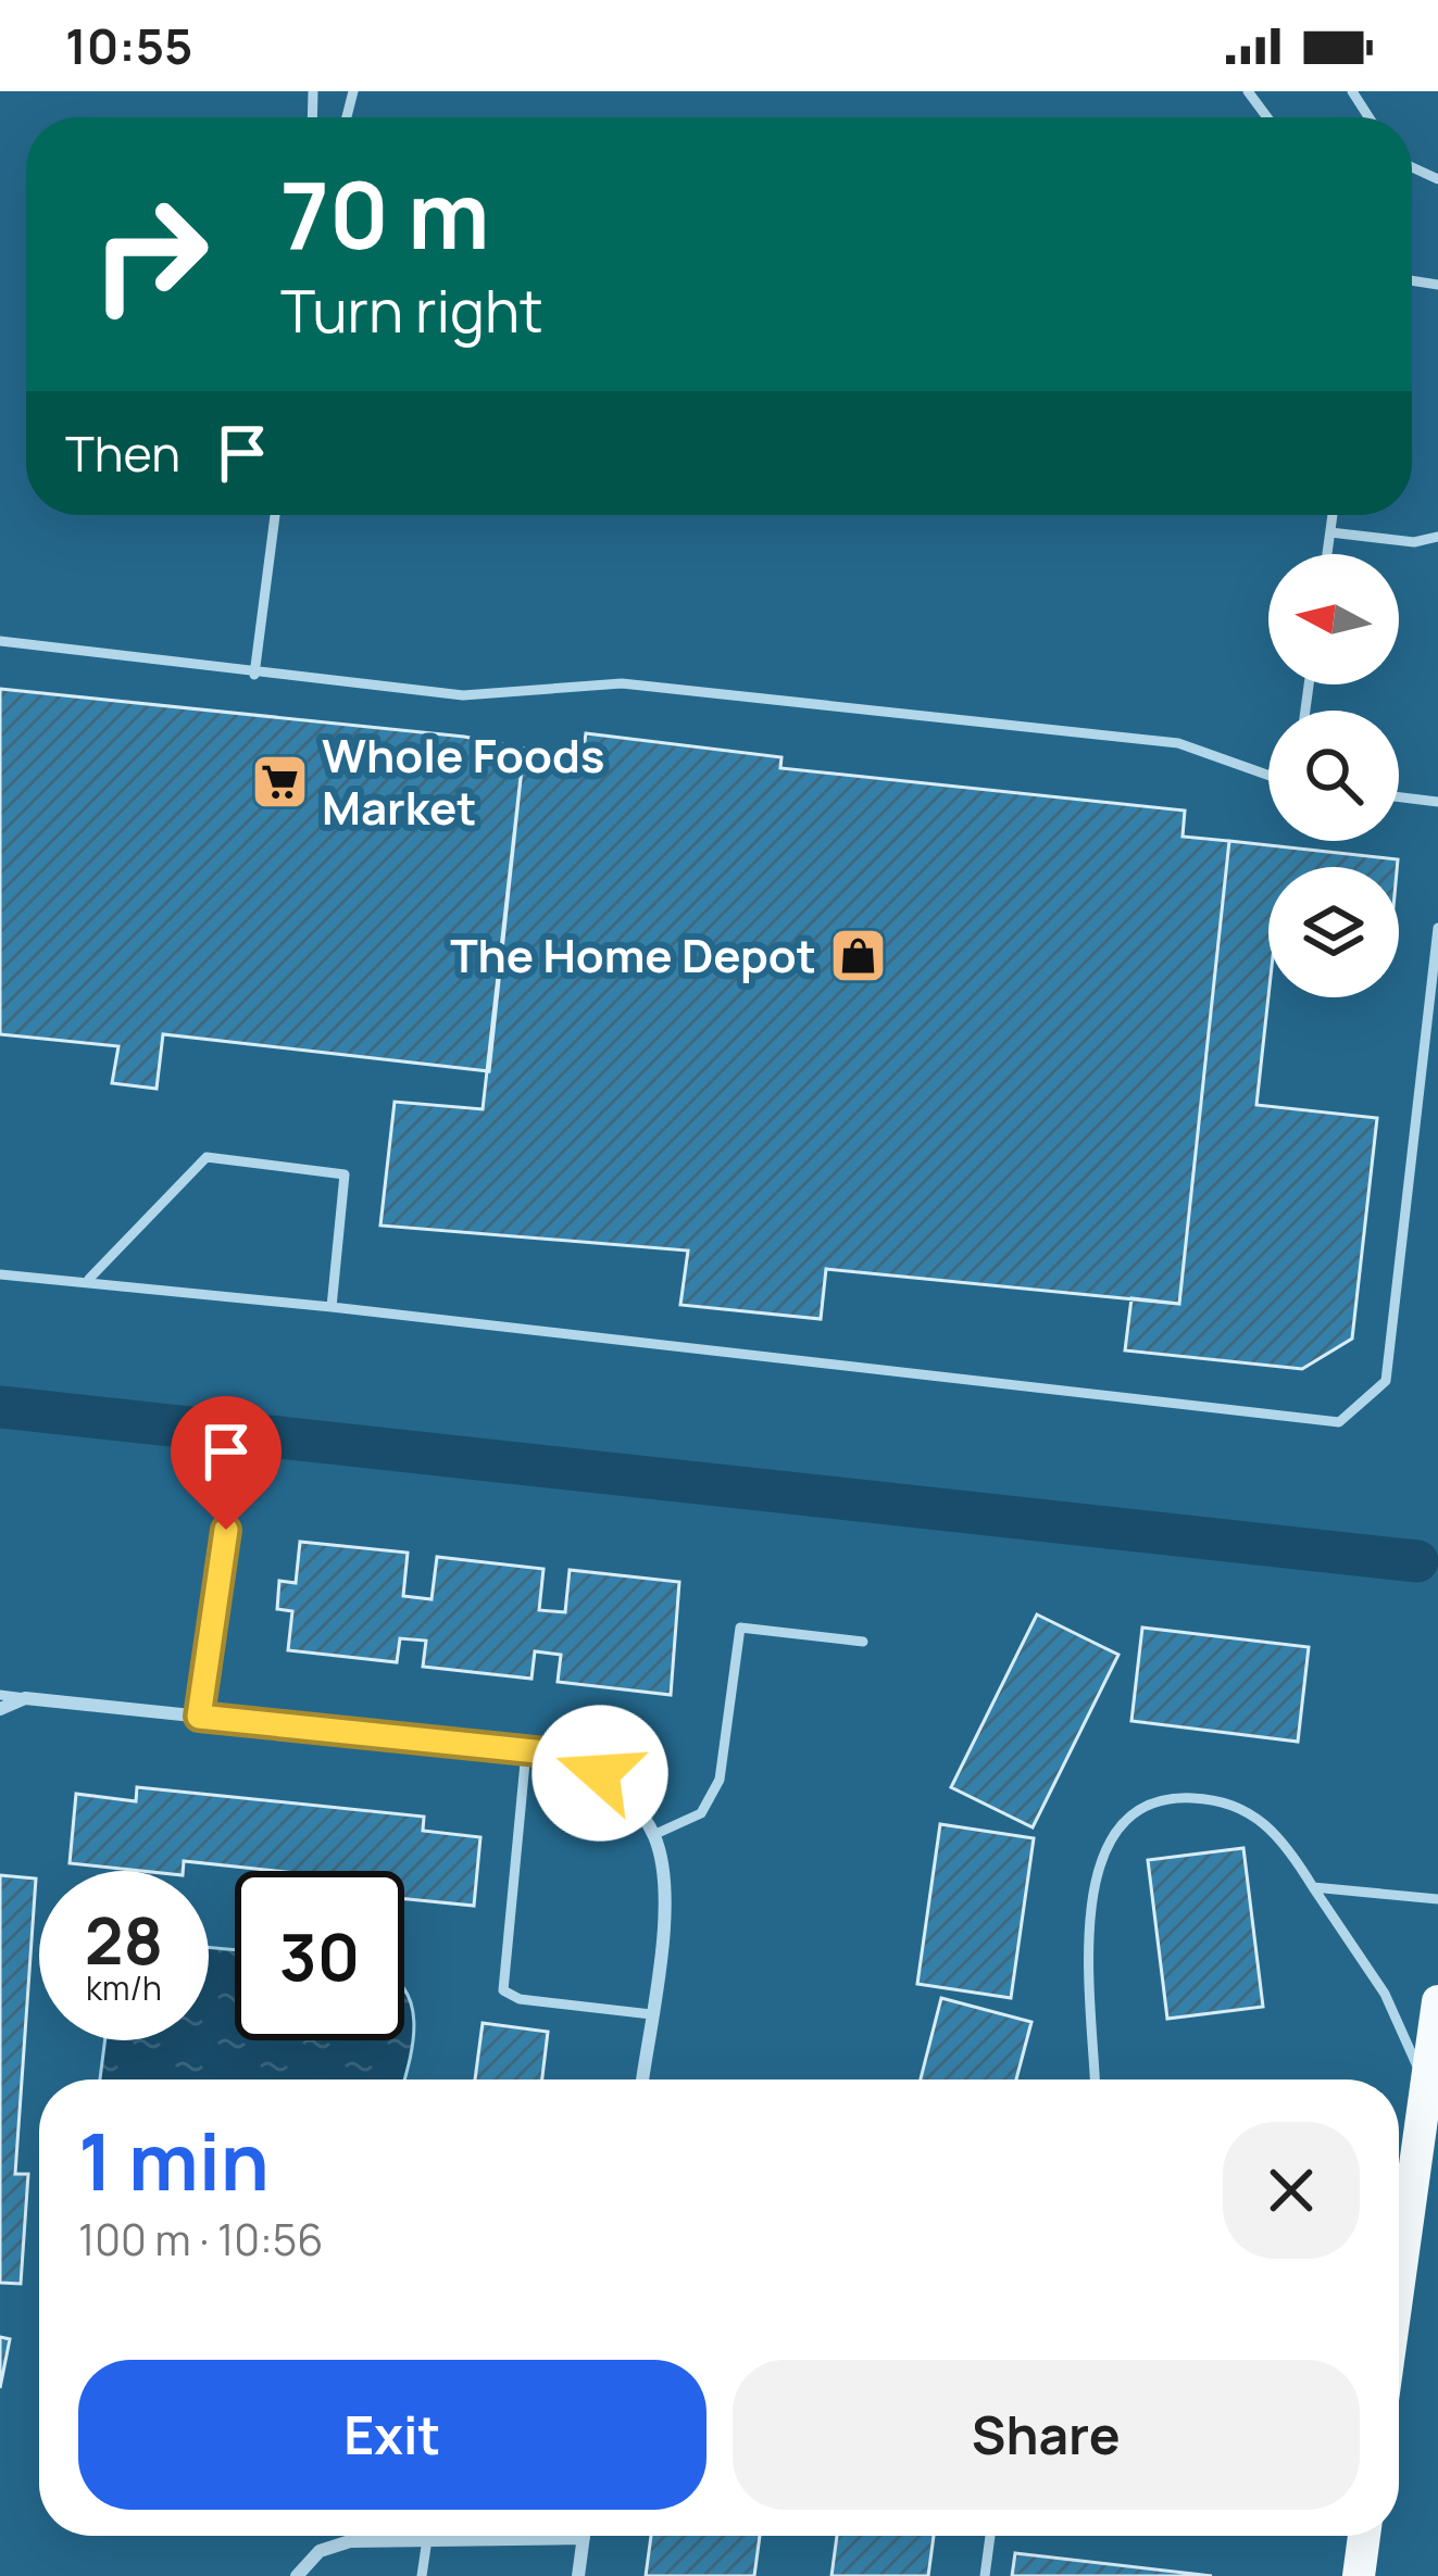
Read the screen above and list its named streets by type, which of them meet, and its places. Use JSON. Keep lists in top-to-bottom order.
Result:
{
  "places": {
    "supermarket": ["Whole Foods Market"],
    "shop": ["The Home Depot"]
  },
  "north": "left",
  "page": {
    "status": "10:55",
    "turn": ["70 m", "Turn right"],
    "then": "Then",
    "speed": "28 km/h",
    "limit": "30",
    "heading": ["1 min", "100 m · 10:56"],
    "buttons": ["Exit", "Share"]
  }
}
